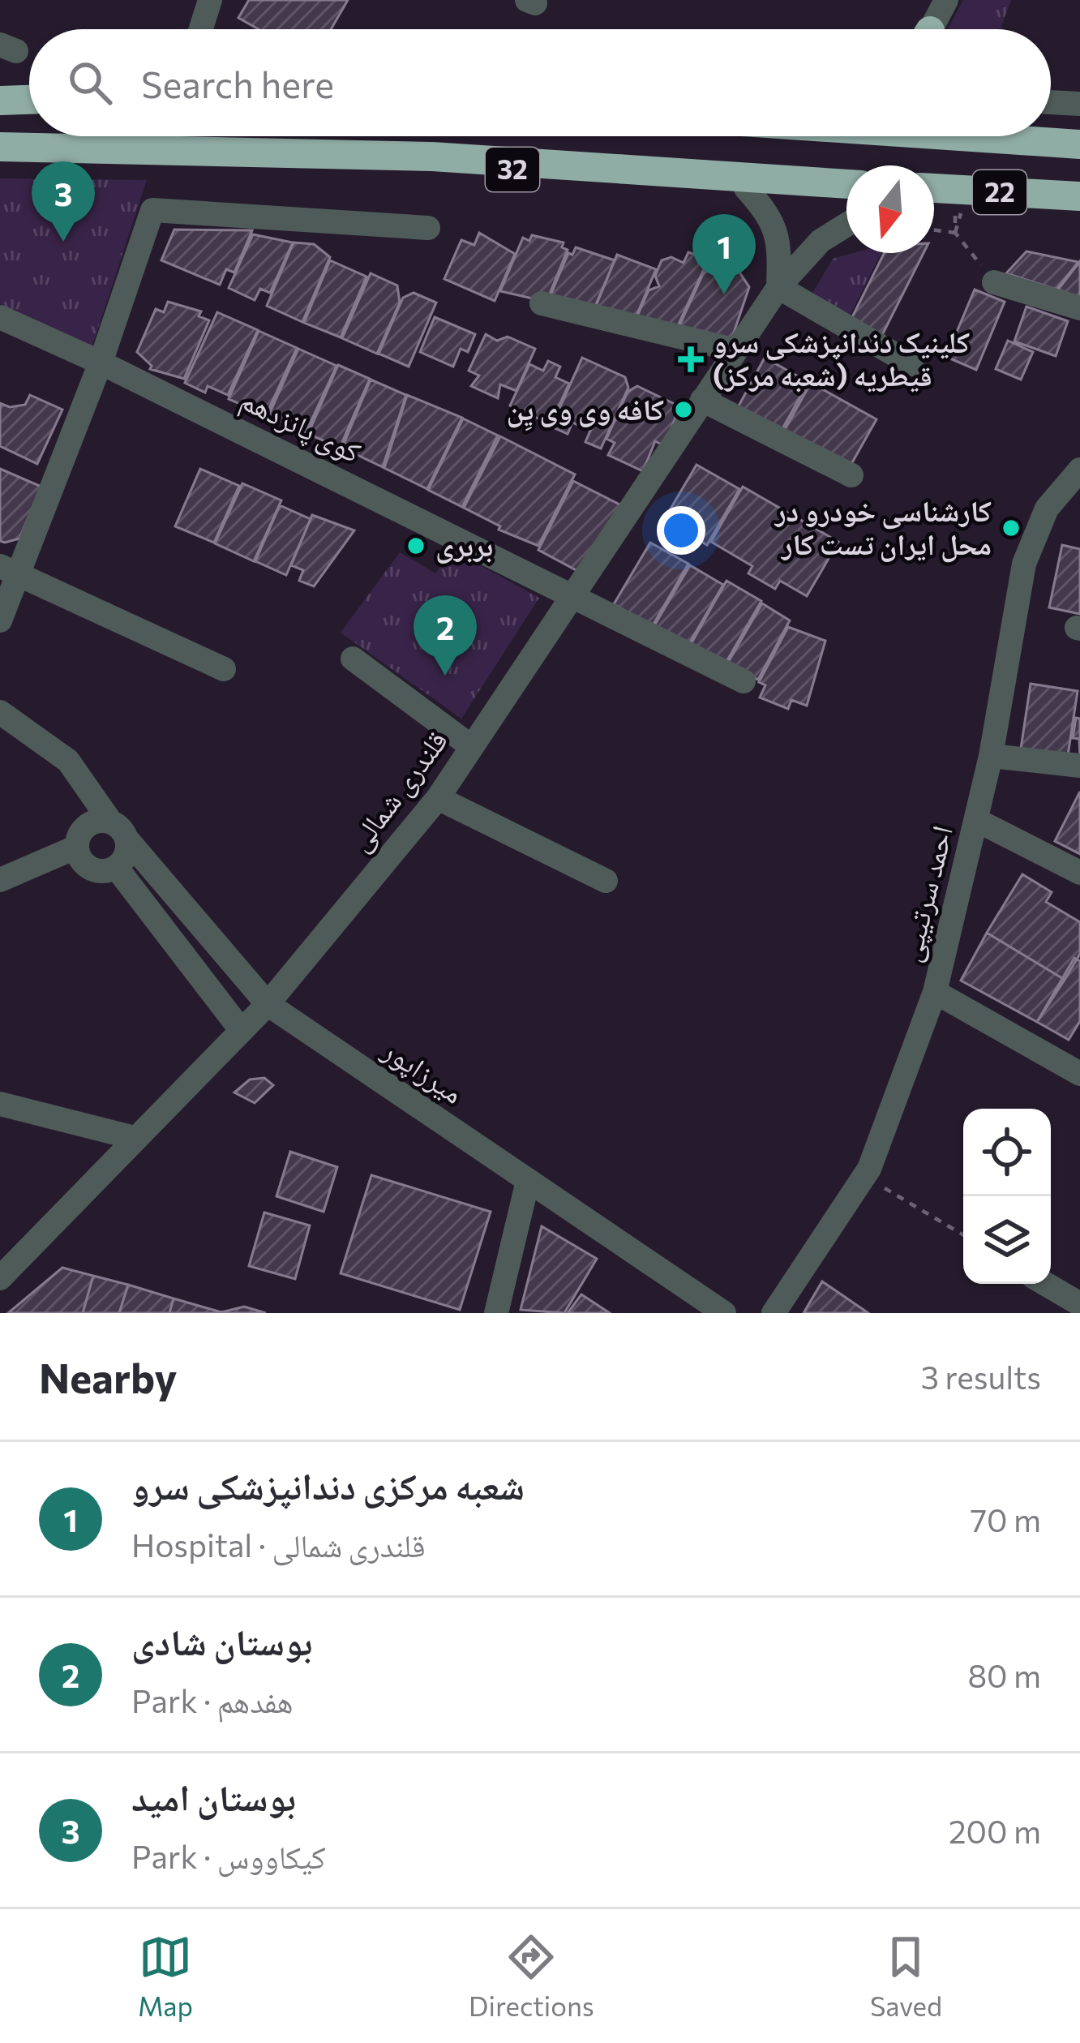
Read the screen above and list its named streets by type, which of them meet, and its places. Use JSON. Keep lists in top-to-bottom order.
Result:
{
  "streets": {
    "highway": ["32", "22"],
    "street": [
      "کوی پانزدهم",
      "قلندری شمالی",
      "احمد سرتیپی",
      "میرزاپور"
    ]
  },
  "crossings": [
    ["کوی پانزدهم", "قلندری شمالی"],
    ["قلندری شمالی", "میرزاپور"]
  ],
  "places": {
    "health": ["کلینیک دندانپزشکی سرو قیطریه (شعبه مرکز)"],
    "other": ["کافه وی وی یِن", "کارشناسی خودرو در محل ایران تست کار", "بربری"]
  },
  "north": "bottom",
  "page": {
    "search": "Search here",
    "pins": ["3", "1", "2"],
    "heading": ["Nearby", "3 results"],
    "list": [
      {
        "mark": "1",
        "name": "شعبه مرکزی دندانپزشکی سرو",
        "note": "Hospital · قلندری شمالی",
        "value": "70 m"
      },
      {
        "mark": "2",
        "name": "بوستان شادی",
        "note": "Park · هفدهم",
        "value": "80 m"
      },
      {
        "mark": "3",
        "name": "بوستان امید",
        "note": "Park · کیکاووس",
        "value": "200 m"
      }
    ],
    "nav": ["Map", "Directions", "Saved"]
  }
}
